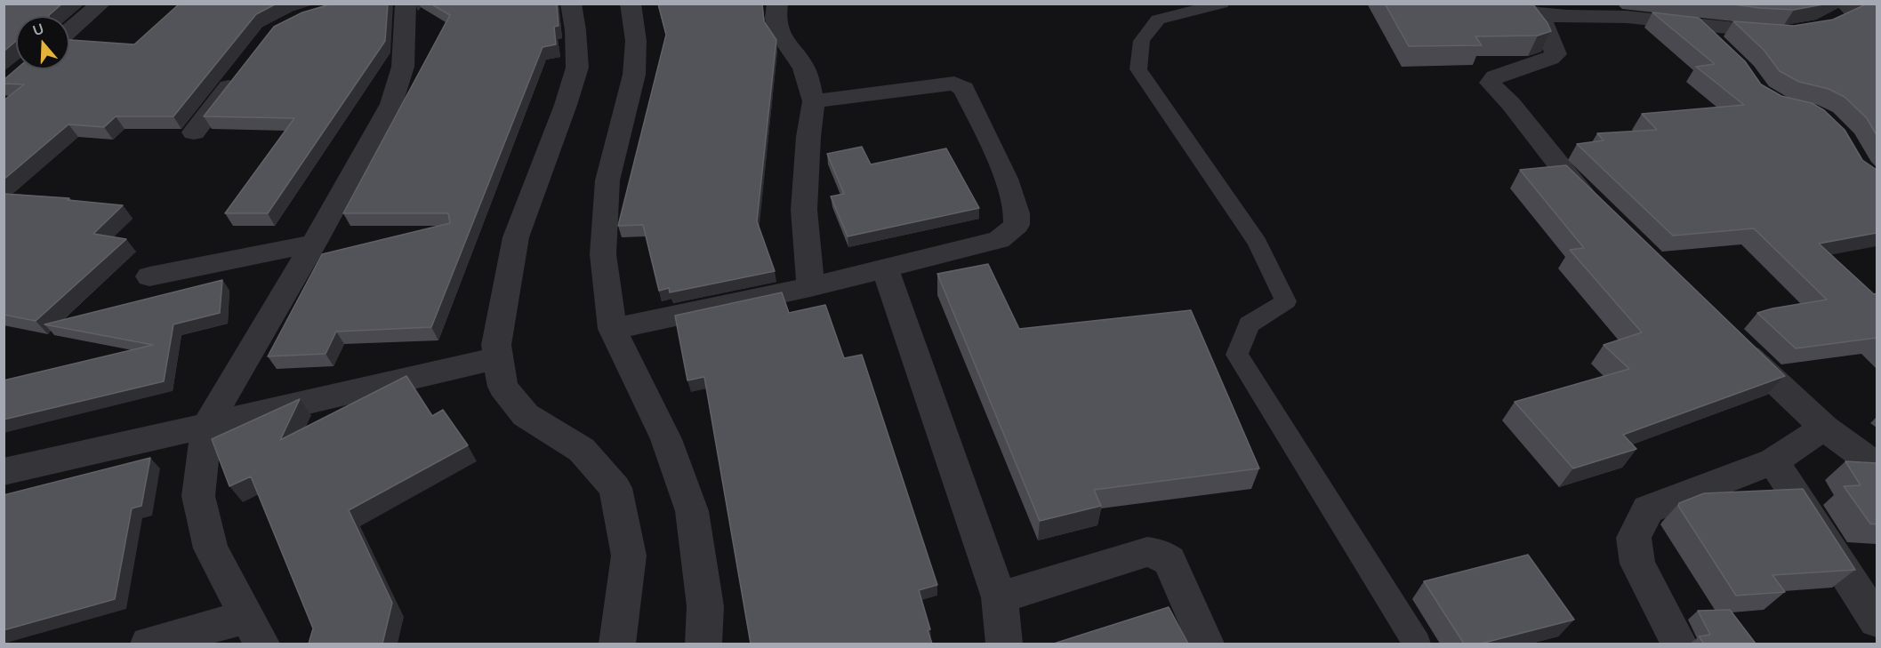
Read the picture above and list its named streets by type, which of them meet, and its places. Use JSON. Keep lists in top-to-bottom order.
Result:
{
  "north": "top"
}
